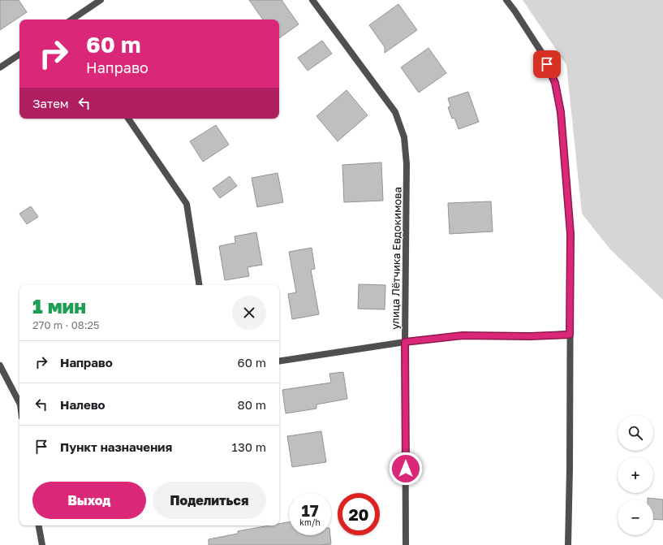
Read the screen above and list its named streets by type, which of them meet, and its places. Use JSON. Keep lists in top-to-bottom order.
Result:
{
  "streets": {
    "street": ["улица Лётчика Евдокимова"]
  },
  "page": {
    "turn": ["60 m", "Направо"],
    "then": "Затем",
    "heading": ["1 мин", "270 m · 08:25"],
    "list": [
      {
        "name": "Направо",
        "value": "60 m"
      },
      {
        "name": "Налево",
        "value": "80 m"
      },
      {
        "name": "Пункт назначения",
        "value": "130 m"
      }
    ],
    "map_buttons": ["+", "−"],
    "buttons": ["Выход", "Поделиться"],
    "speed": "17 km/h",
    "limit": "20"
  }
}
